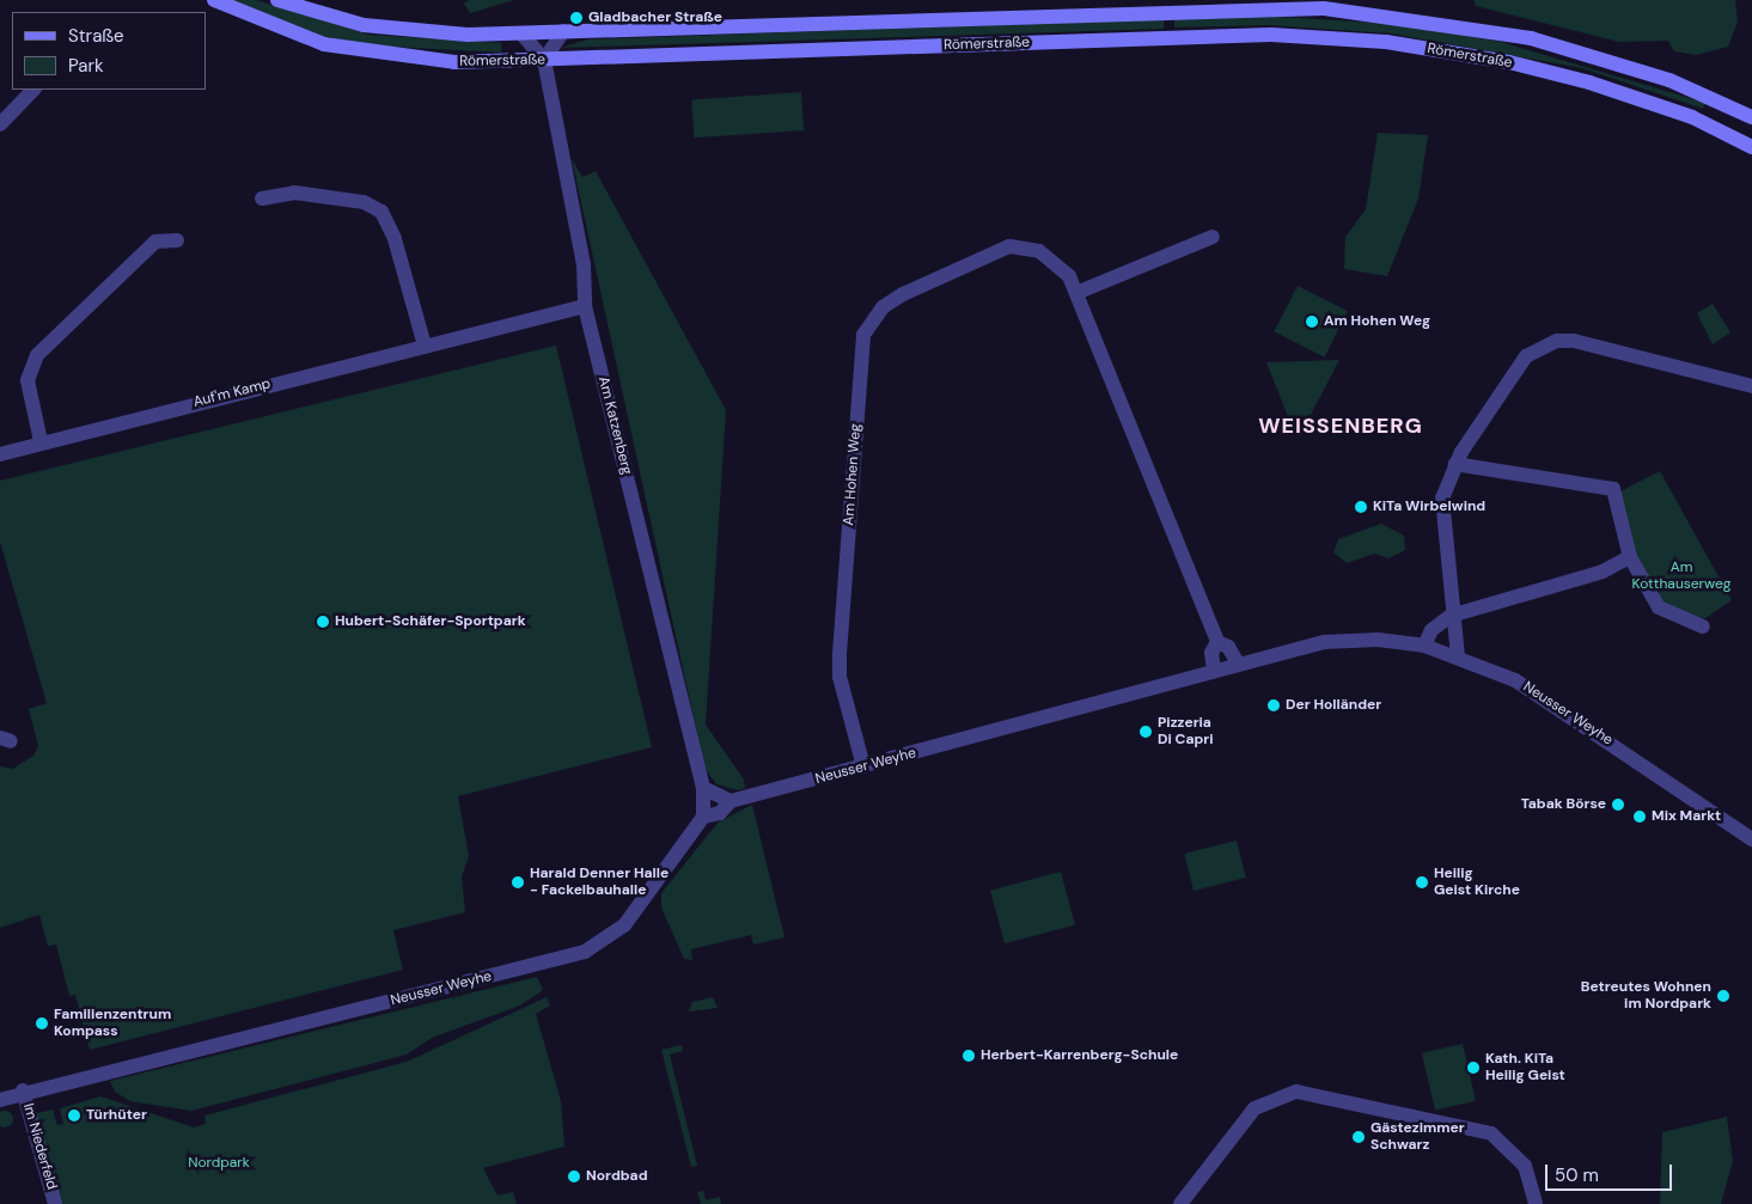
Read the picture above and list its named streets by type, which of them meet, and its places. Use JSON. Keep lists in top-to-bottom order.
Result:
{
  "streets": {
    "main road": ["Römerstraße"],
    "street": [
      "Auf'm Kamp",
      "Am Katzenberg",
      "Am Hohen Weg",
      "Neusser Weyhe",
      "Im Niederfeld"
    ]
  },
  "crossings": [
    ["Römerstraße", "Am Katzenberg"],
    ["Auf'm Kamp", "Am Katzenberg"],
    ["Am Katzenberg", "Neusser Weyhe"],
    ["Am Hohen Weg", "Neusser Weyhe"],
    ["Neusser Weyhe", "Im Niederfeld"]
  ],
  "districts": ["WEISSENBERG"],
  "parks": ["Am Kotthauserweg", "Nordpark"],
  "places": [
    "Gladbacher Straße",
    "Am Hohen Weg",
    "KiTa Wirbelwind",
    "Hubert-Schäfer-Sportpark",
    "Der Holländer",
    "Pizzeria Di Capri",
    "Tabak Börse",
    "Mix Markt",
    "Harald Denner Halle - Fackelbauhalle",
    "Heilig Geist Kirche",
    "Betreutes Wohnen im Nordpark",
    "Familienzentrum Kompass",
    "Herbert-Karrenberg-Schule",
    "Kath. KiTa Heilig Geist",
    "Türhüter",
    "Gästezimmer Schwarz",
    "Nordbad"
  ],
  "legend": ["Straße", "Park"],
  "scale_bar": "50 m"
}
